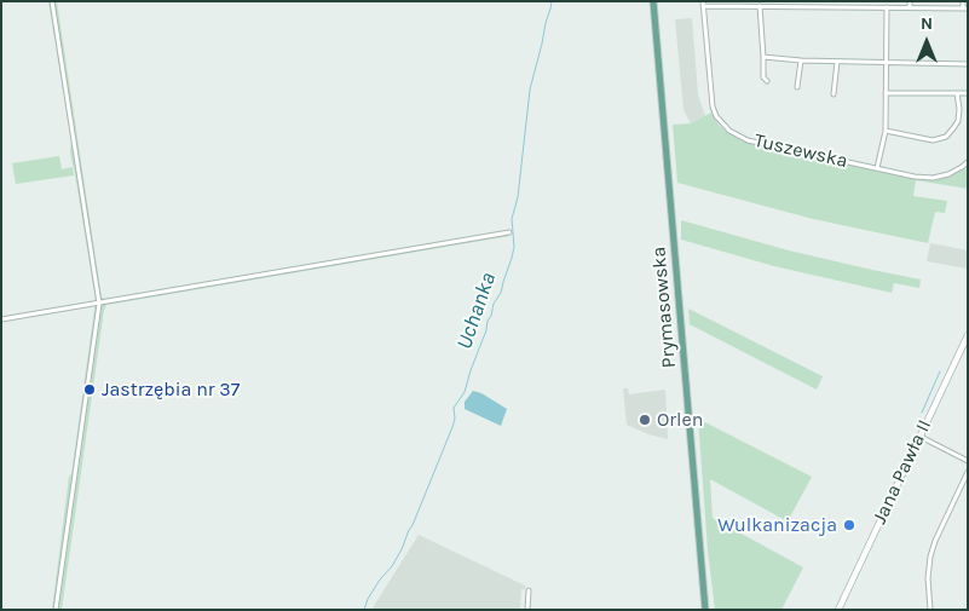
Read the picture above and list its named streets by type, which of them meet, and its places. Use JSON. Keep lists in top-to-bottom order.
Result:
{
  "streets": {
    "main road": ["Prymasowska"],
    "street": ["Tuszewska", "Jana Pawła II"]
  },
  "water": ["Uchanka"],
  "places": ["Jastrzębia nr 37", "Orlen", "Wulkanizacja"],
  "north": "top"
}
